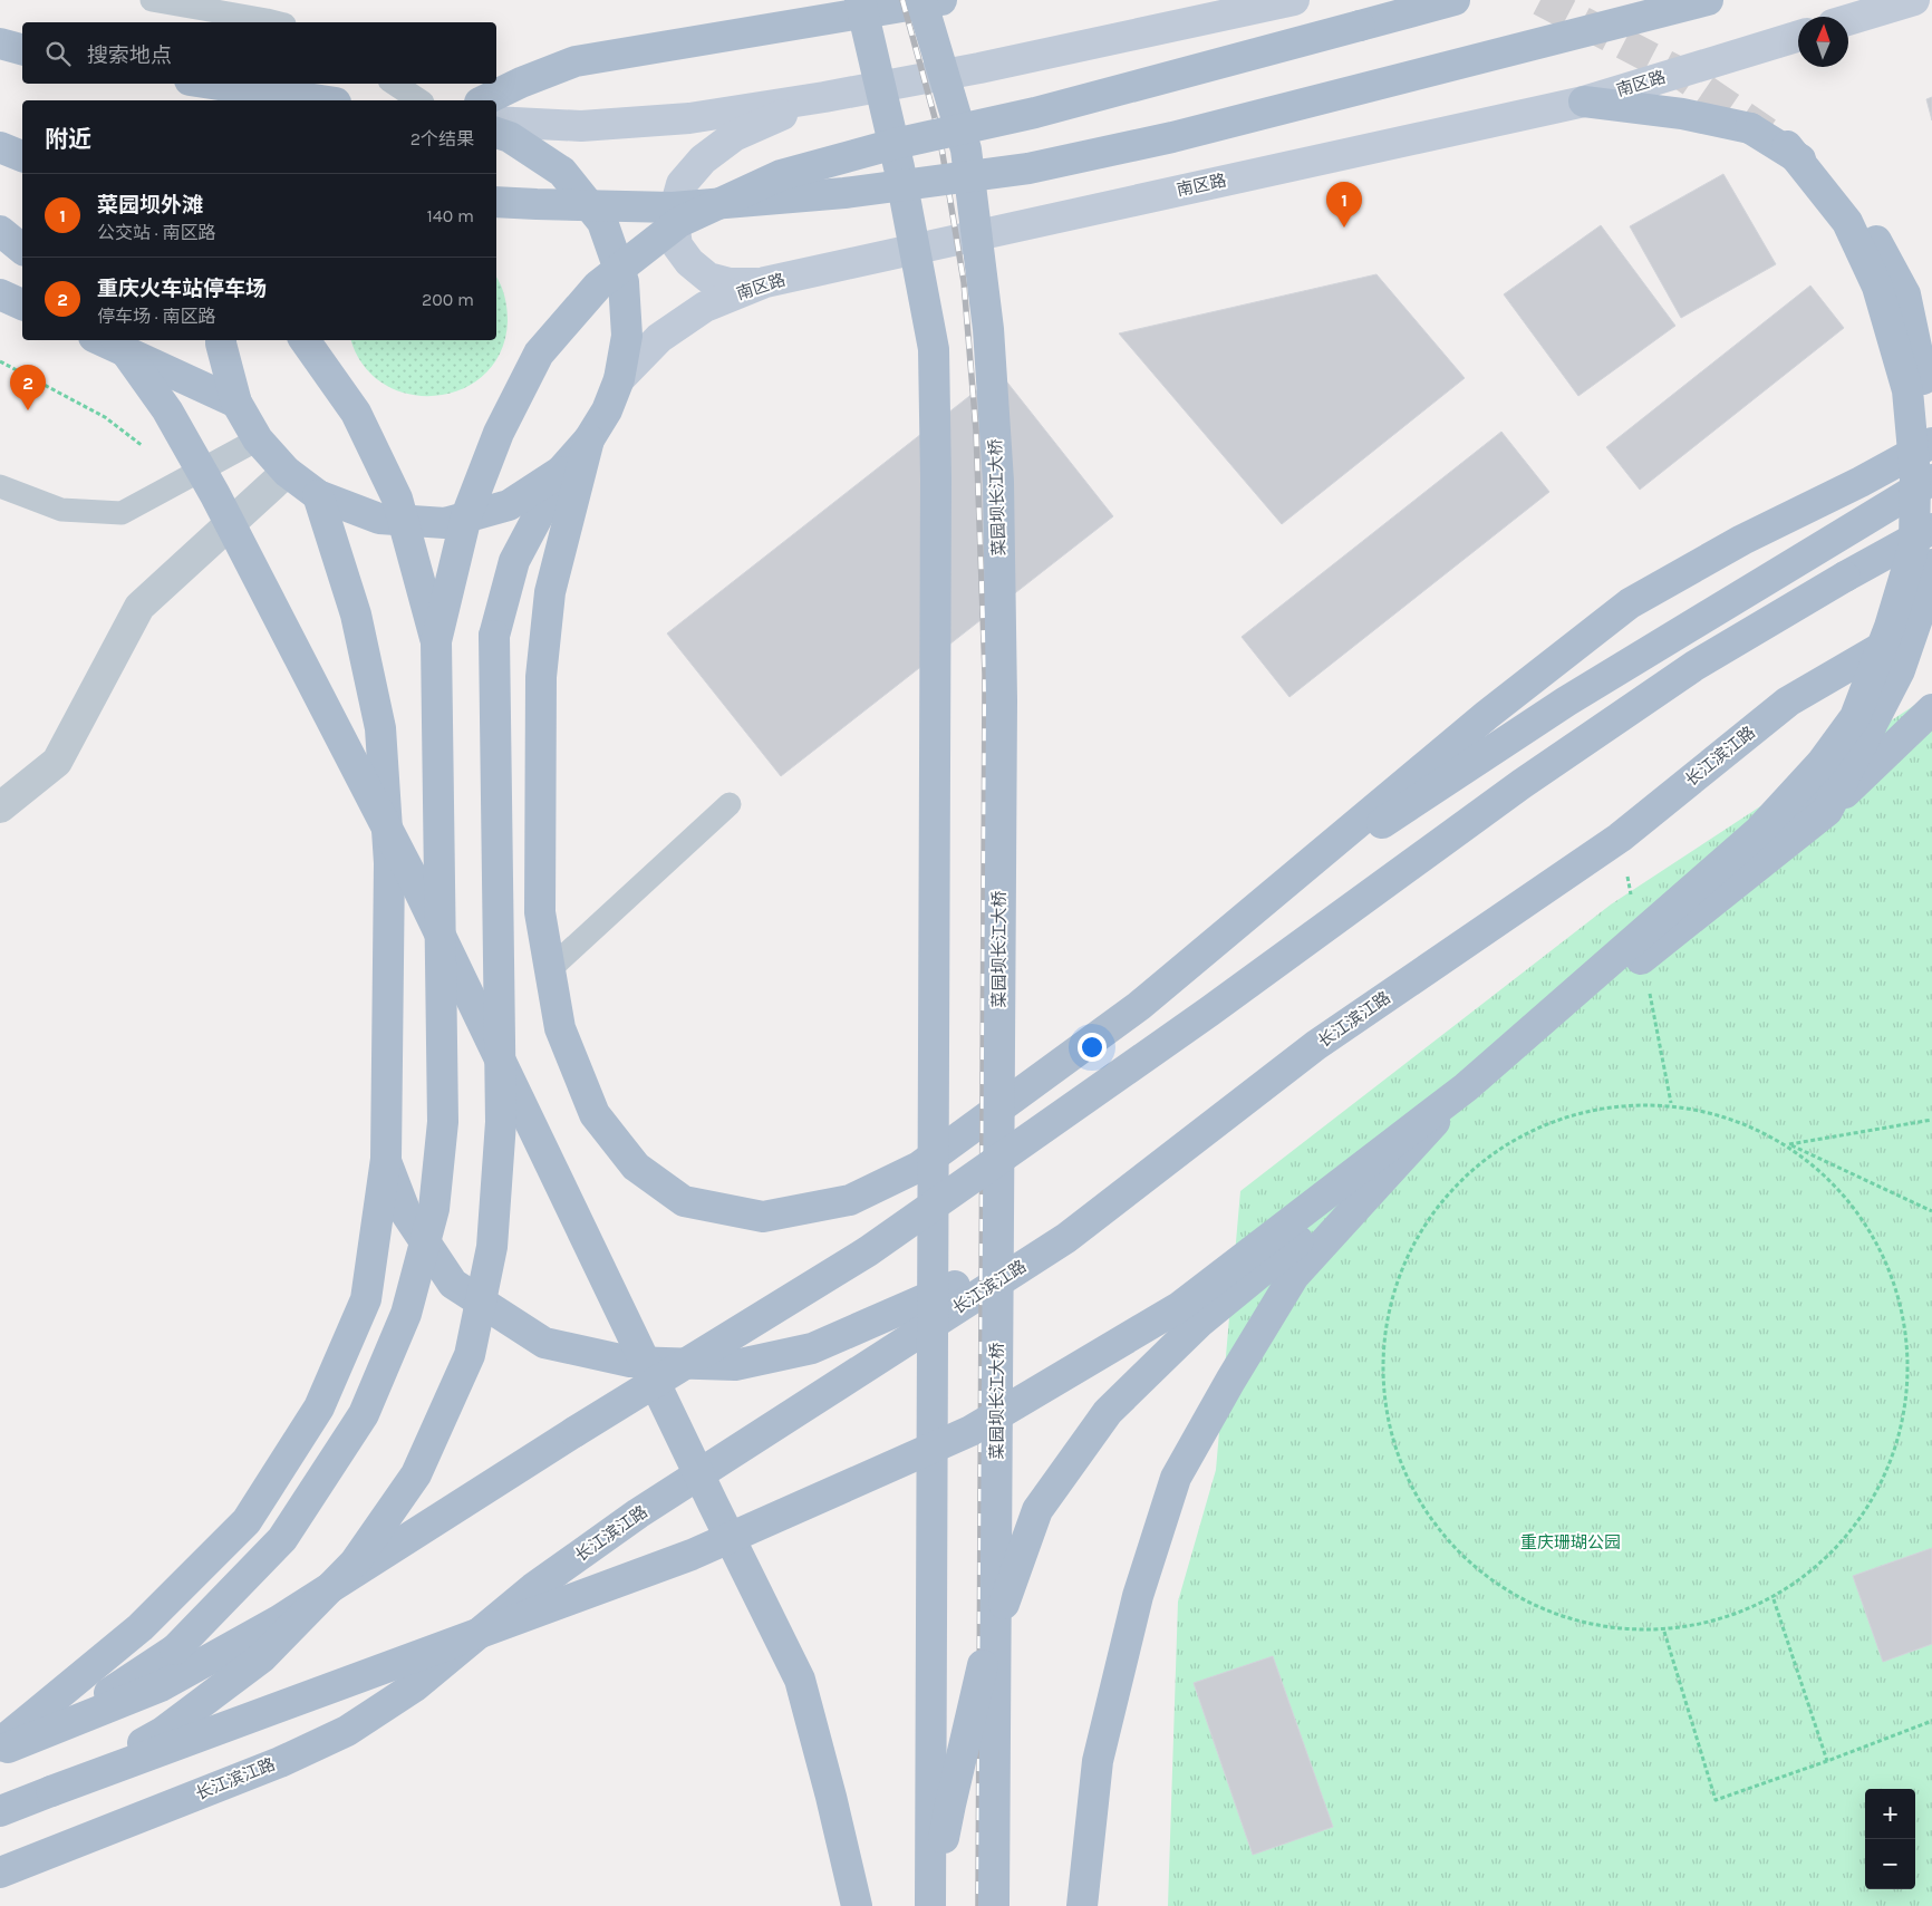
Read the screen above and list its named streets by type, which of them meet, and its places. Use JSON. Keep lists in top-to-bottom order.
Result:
{
  "streets": {
    "main road": ["南区路", "菜园坝长江大桥", "长江滨江路"]
  },
  "parks": ["重庆珊瑚公园"],
  "north": "top",
  "page": {
    "search": "搜索地点",
    "heading": ["附近", "2个结果"],
    "list": [
      {
        "mark": "1",
        "name": "菜园坝外滩",
        "note": "公交站 · 南区路",
        "value": "140 m"
      },
      {
        "mark": "2",
        "name": "重庆火车站停车场",
        "note": "停车场 · 南区路",
        "value": "200 m"
      }
    ],
    "pins": ["1", "2"],
    "map_buttons": ["+", "−"]
  }
}
